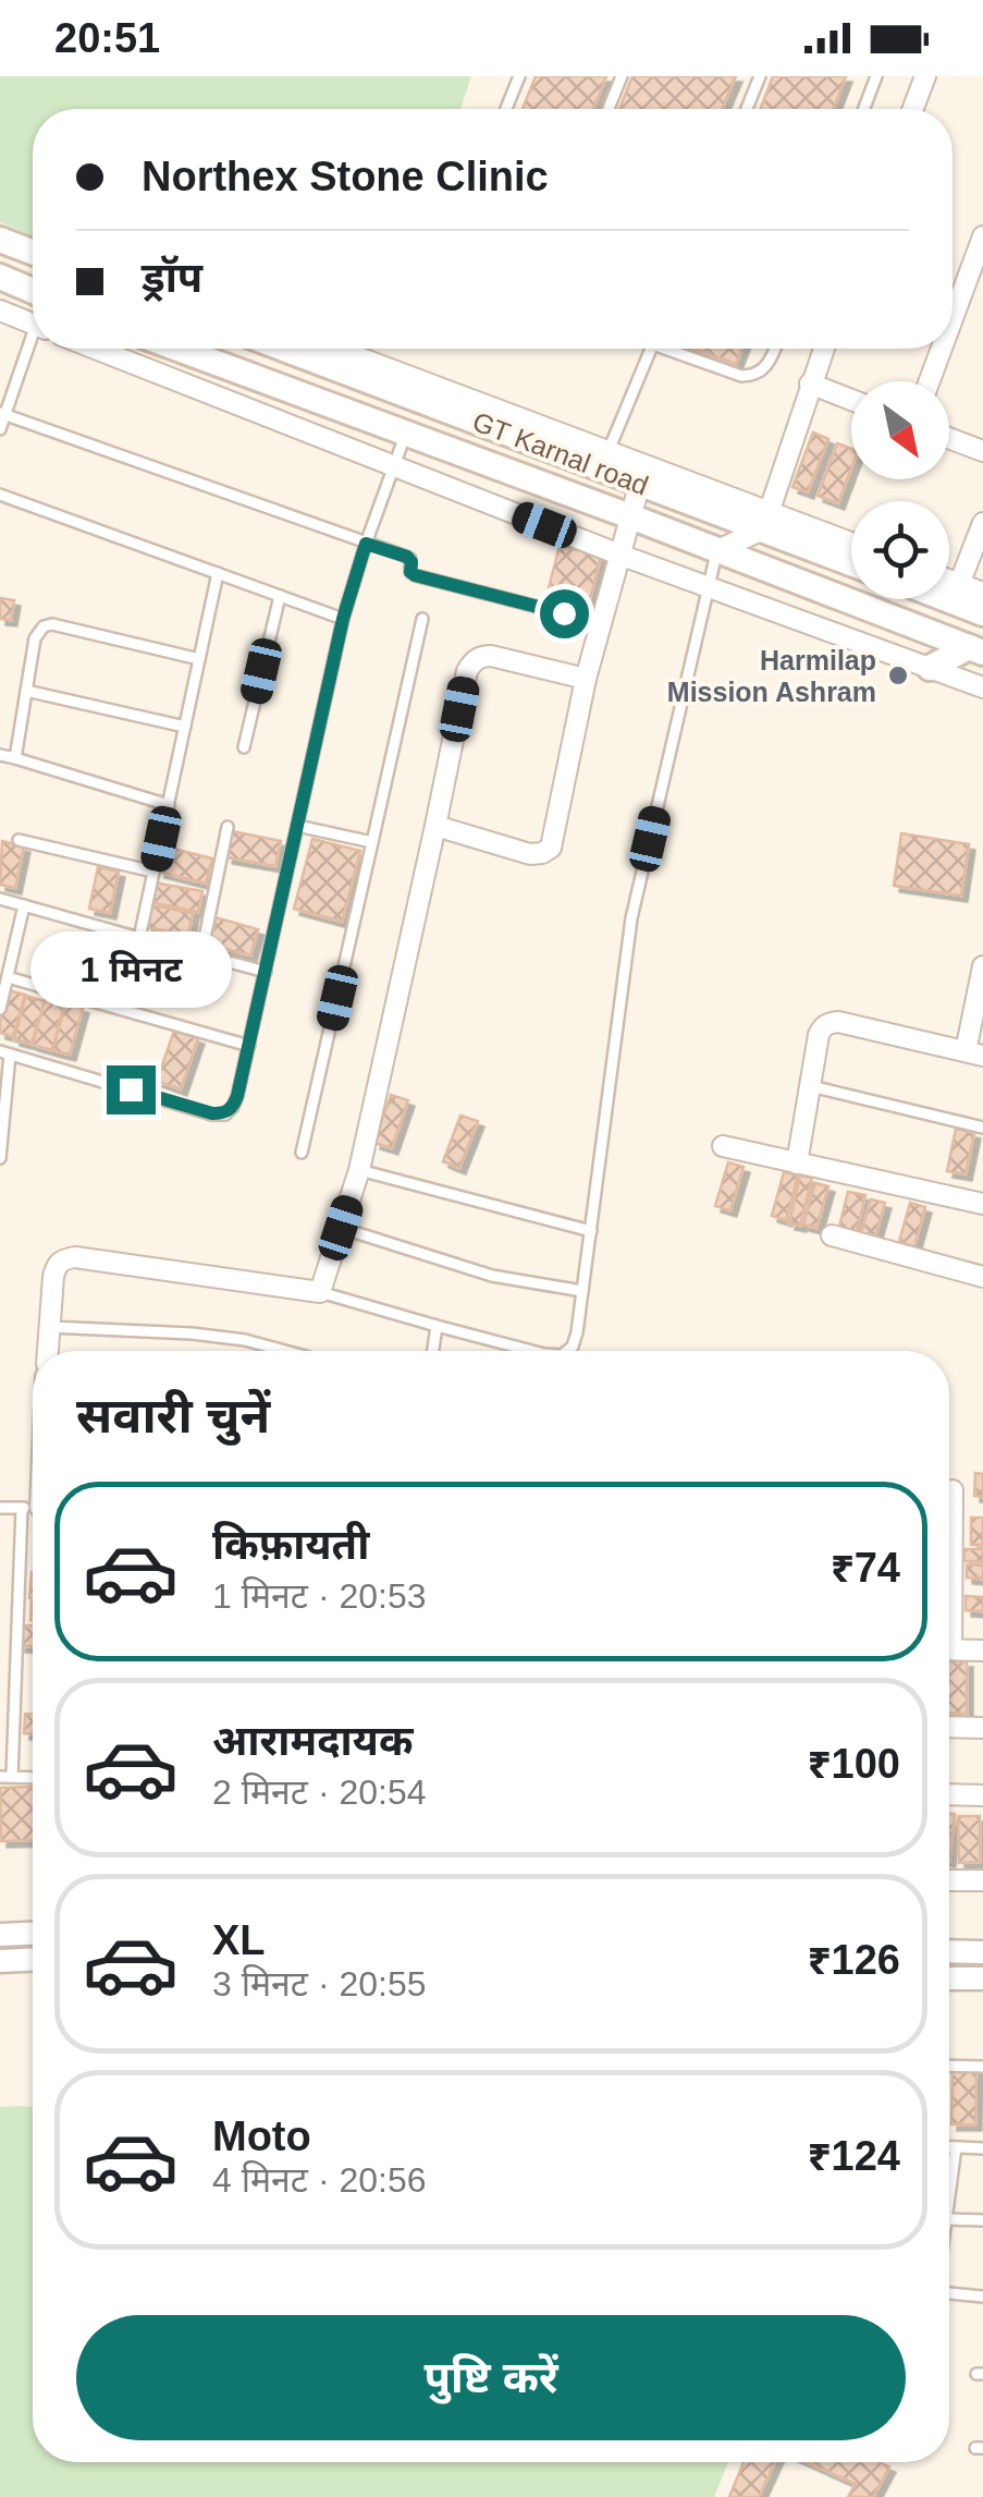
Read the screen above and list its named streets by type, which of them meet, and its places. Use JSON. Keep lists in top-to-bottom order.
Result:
{
  "streets": {
    "main road": ["GT Karnal road"]
  },
  "places": ["Harmilap Mission Ashram"],
  "north": "bottom right",
  "page": {
    "status": "20:51",
    "banner": ["Northex Stone Clinic", "ड्रॉप"],
    "bubble": "1 मिनट",
    "heading": "सवारी चुनें",
    "list": [
      {
        "name": "किफ़ायती",
        "note": "1 मिनट · 20:53",
        "value": "₹74"
      },
      {
        "name": "आरामदायक",
        "note": "2 मिनट · 20:54",
        "value": "₹100"
      },
      {
        "name": "XL",
        "note": "3 मिनट · 20:55",
        "value": "₹126"
      },
      {
        "name": "Moto",
        "note": "4 मिनट · 20:56",
        "value": "₹124"
      }
    ],
    "buttons": "पुष्टि करें"
  }
}
